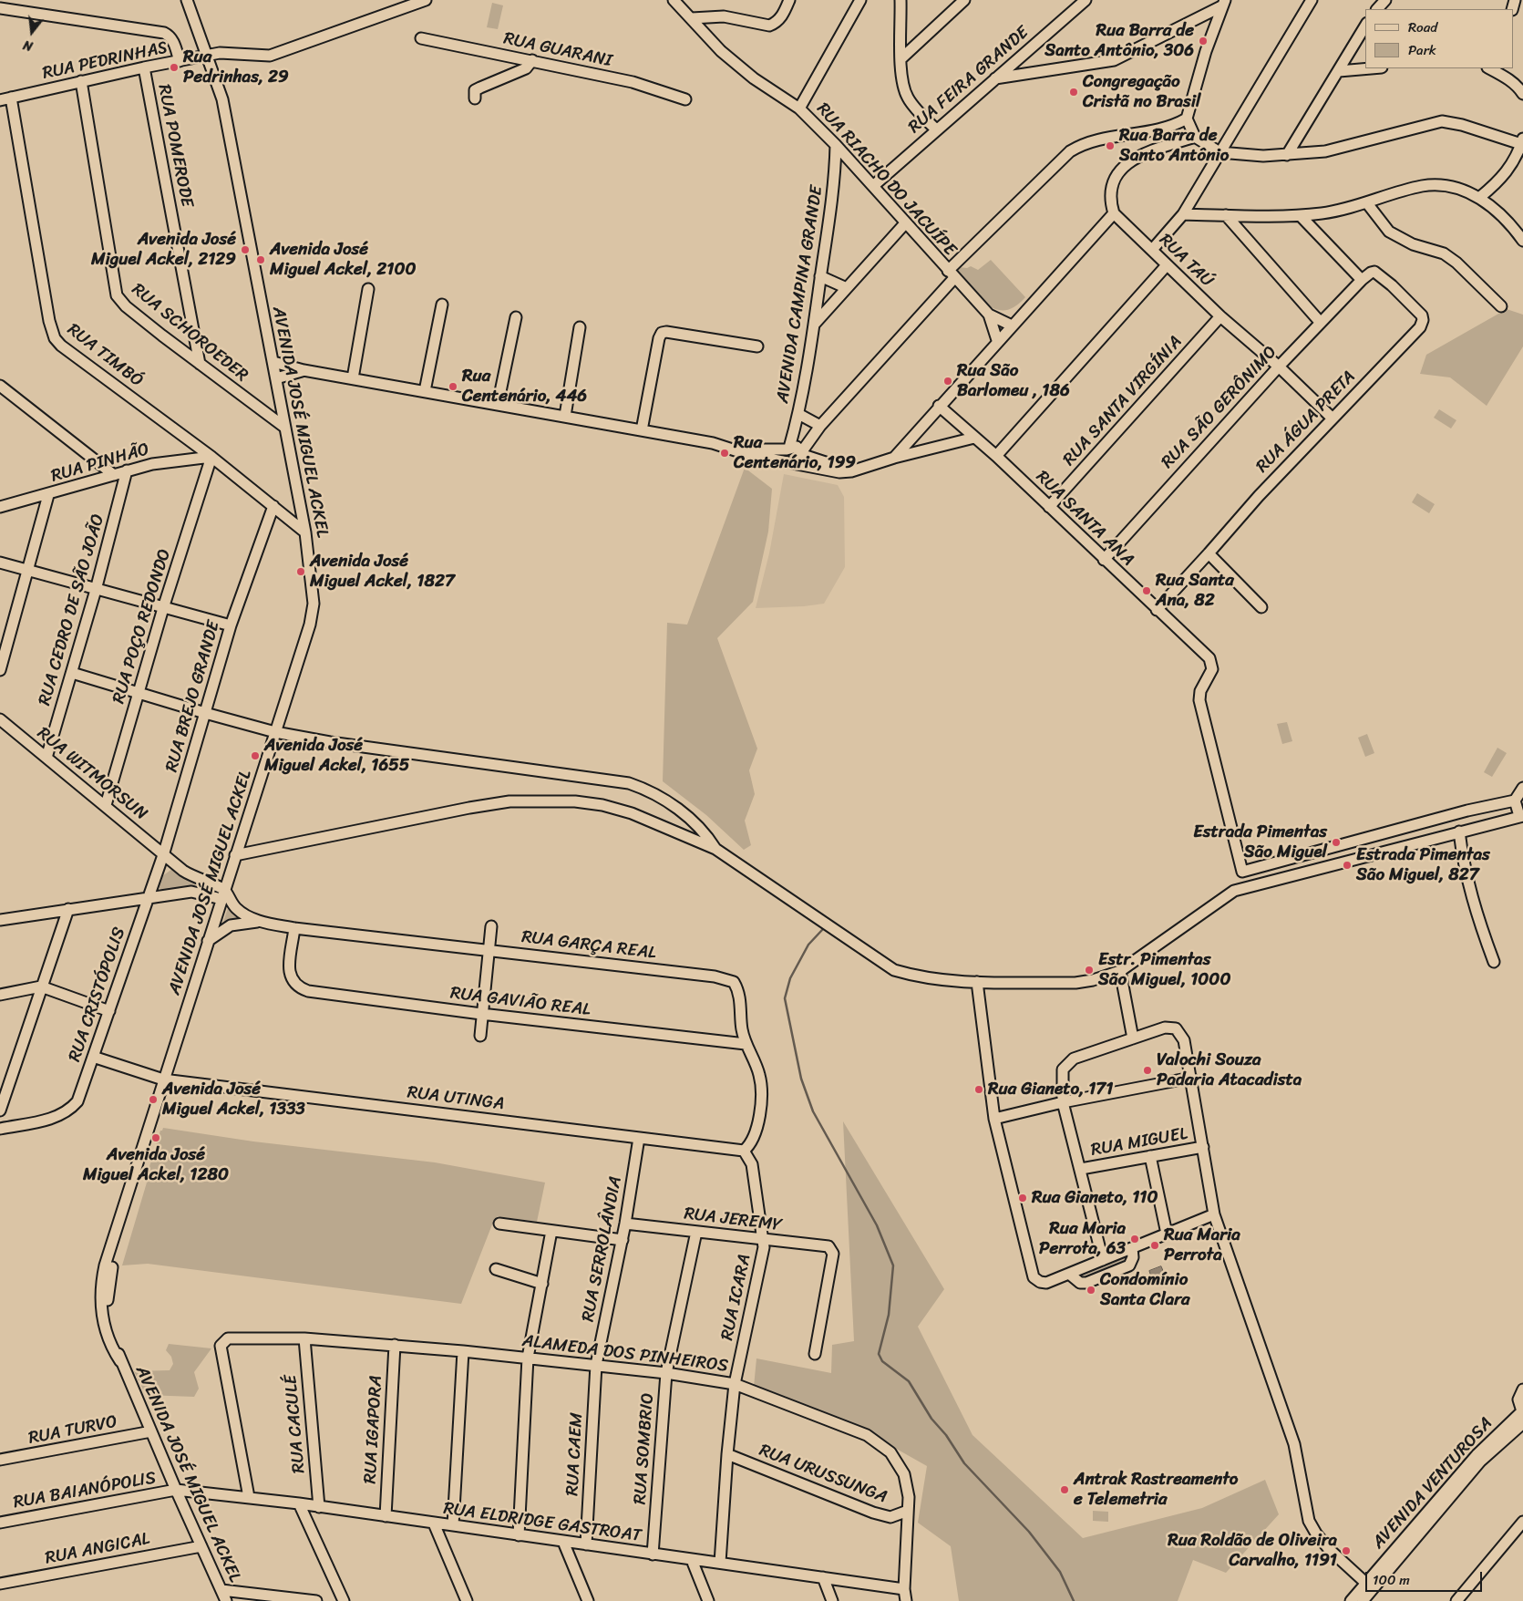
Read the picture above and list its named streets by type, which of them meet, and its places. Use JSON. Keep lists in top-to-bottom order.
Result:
{
  "streets": {
    "street": [
      "RUA GUARANI",
      "RUA PEDRINHAS",
      "RUA FEIRA GRANDE",
      "RUA POMERODE",
      "RUA RIACHO DO JACUÍPE",
      "RUA TAÚ",
      "AVENIDA CAMPINA GRANDE",
      "RUA SCHOROEDER",
      "RUA TIMBÓ",
      "RUA SANTA VIRGÍNIA",
      "RUA SÃO GERÔNIMO",
      "AVENIDA JOSÉ MIGUEL ACKEL",
      "RUA ÁGUA PRETA",
      "RUA PINHÃO",
      "RUA SANTA ANA",
      "RUA CEDRO DE SÃO JOÃO",
      "RUA POÇO REDONDO",
      "RUA BREJO GRANDE",
      "RUA WITMORSUN",
      "RUA GARÇA REAL",
      "RUA CRISTÓPOLIS",
      "RUA GAVIÃO REAL",
      "RUA UTINGA",
      "RUA MIGUEL",
      "RUA JEREMY",
      "RUA SERROLÂNDIA",
      "RUA ICARA",
      "ALAMEDA DOS PINHEIROS",
      "RUA CACULÉ",
      "RUA IGAPORA",
      "RUA TURVO",
      "RUA SOMBRIO",
      "RUA CAEM",
      "RUA URUSSUNGA",
      "AVENIDA VENTUROSA",
      "RUA BAIANÓPOLIS",
      "RUA ELDRIDGE GASTROAT",
      "RUA ANGICAL"
    ]
  },
  "crossings": [
    ["RUA PEDRINHAS", "RUA POMERODE"],
    ["RUA PEDRINHAS", "RUA SCHOROEDER"],
    ["RUA PEDRINHAS", "RUA TIMBÓ"],
    ["RUA PEDRINHAS", "AVENIDA JOSÉ MIGUEL ACKEL"],
    ["RUA FEIRA GRANDE", "RUA RIACHO DO JACUÍPE"],
    ["RUA POMERODE", "RUA SCHOROEDER"],
    ["RUA RIACHO DO JACUÍPE", "AVENIDA CAMPINA GRANDE"],
    ["RUA TAÚ", "RUA SANTA VIRGÍNIA"],
    ["RUA TAÚ", "RUA SÃO GERÔNIMO"],
    ["RUA TAÚ", "RUA ÁGUA PRETA"],
    ["RUA SCHOROEDER", "AVENIDA JOSÉ MIGUEL ACKEL"],
    ["RUA TIMBÓ", "AVENIDA JOSÉ MIGUEL ACKEL"],
    ["RUA TIMBÓ", "RUA PINHÃO"],
    ["RUA TIMBÓ", "RUA POÇO REDONDO"],
    ["RUA TIMBÓ", "RUA BREJO GRANDE"],
    ["RUA SANTA VIRGÍNIA", "RUA SANTA ANA"],
    ["RUA SÃO GERÔNIMO", "RUA ÁGUA PRETA"],
    ["RUA SÃO GERÔNIMO", "RUA SANTA ANA"],
    ["AVENIDA JOSÉ MIGUEL ACKEL", "RUA WITMORSUN"],
    ["AVENIDA JOSÉ MIGUEL ACKEL", "RUA UTINGA"],
    ["AVENIDA JOSÉ MIGUEL ACKEL", "RUA TURVO"],
    ["AVENIDA JOSÉ MIGUEL ACKEL", "RUA BAIANÓPOLIS"],
    ["AVENIDA JOSÉ MIGUEL ACKEL", "RUA ELDRIDGE GASTROAT"],
    ["AVENIDA JOSÉ MIGUEL ACKEL", "RUA ANGICAL"],
    ["RUA ÁGUA PRETA", "RUA SANTA ANA"],
    ["RUA PINHÃO", "RUA CEDRO DE SÃO JOÃO"],
    ["RUA PINHÃO", "RUA POÇO REDONDO"],
    ["RUA CEDRO DE SÃO JOÃO", "RUA WITMORSUN"],
    ["RUA POÇO REDONDO", "RUA WITMORSUN"],
    ["RUA BREJO GRANDE", "RUA WITMORSUN"],
    ["RUA BREJO GRANDE", "RUA CRISTÓPOLIS"],
    ["RUA GARÇA REAL", "RUA GAVIÃO REAL"],
    ["RUA GARÇA REAL", "RUA UTINGA"],
    ["RUA GARÇA REAL", "RUA ICARA"],
    ["RUA CRISTÓPOLIS", "RUA UTINGA"],
    ["RUA UTINGA", "RUA SERROLÂNDIA"],
    ["RUA UTINGA", "RUA ICARA"],
    ["RUA JEREMY", "RUA SERROLÂNDIA"],
    ["RUA JEREMY", "RUA ICARA"],
    ["RUA JEREMY", "RUA SOMBRIO"],
    ["RUA SERROLÂNDIA", "ALAMEDA DOS PINHEIROS"],
    ["RUA SERROLÂNDIA", "RUA CAEM"],
    ["RUA ICARA", "ALAMEDA DOS PINHEIROS"],
    ["RUA ICARA", "RUA URUSSUNGA"],
    ["RUA ICARA", "RUA ELDRIDGE GASTROAT"],
    ["ALAMEDA DOS PINHEIROS", "RUA CACULÉ"],
    ["ALAMEDA DOS PINHEIROS", "RUA IGAPORA"],
    ["ALAMEDA DOS PINHEIROS", "RUA SOMBRIO"],
    ["ALAMEDA DOS PINHEIROS", "RUA CAEM"],
    ["ALAMEDA DOS PINHEIROS", "RUA URUSSUNGA"],
    ["ALAMEDA DOS PINHEIROS", "RUA ELDRIDGE GASTROAT"],
    ["RUA CACULÉ", "RUA ELDRIDGE GASTROAT"],
    ["RUA IGAPORA", "RUA ELDRIDGE GASTROAT"],
    ["RUA SOMBRIO", "RUA ELDRIDGE GASTROAT"],
    ["RUA CAEM", "RUA ELDRIDGE GASTROAT"],
    ["RUA BAIANÓPOLIS", "RUA ELDRIDGE GASTROAT"]
  ],
  "places": [
    "Rua Barra de Santo Antônio, 306",
    "Rua Pedrinhas, 29",
    "Congregação Cristã no Brasil",
    "Rua Barra de Santo Antônio",
    "Avenida José Miguel Ackel, 2129",
    "Avenida José Miguel Ackel, 2100",
    "Rua São Barlomeu , 186",
    "Rua Centenário, 446",
    "Rua Centenário, 199",
    "Avenida José Miguel Ackel, 1827",
    "Rua Santa Ana, 82",
    "Avenida José Miguel Ackel, 1655",
    "Estrada Pimentas São Miguel",
    "Estrada Pimentas São Miguel, 827",
    "Estr. Pimentas São Miguel, 1000",
    "Valochi Souza Padaria Atacadista",
    "Rua Gianeto, 171",
    "Avenida José Miguel Ackel, 1333",
    "Avenida José Miguel Ackel, 1280",
    "Rua Gianeto, 110",
    "Rua Maria Perrota, 63",
    "Rua Maria Perrota",
    "Condomínio Santa Clara",
    "Antrak Rastreamento e Telemetria",
    "Rua Roldão de Oliveira Carvalho, 1191"
  ],
  "legend": ["Road", "Park"],
  "scale_bar": "100 m",
  "north": "bottom"
}
